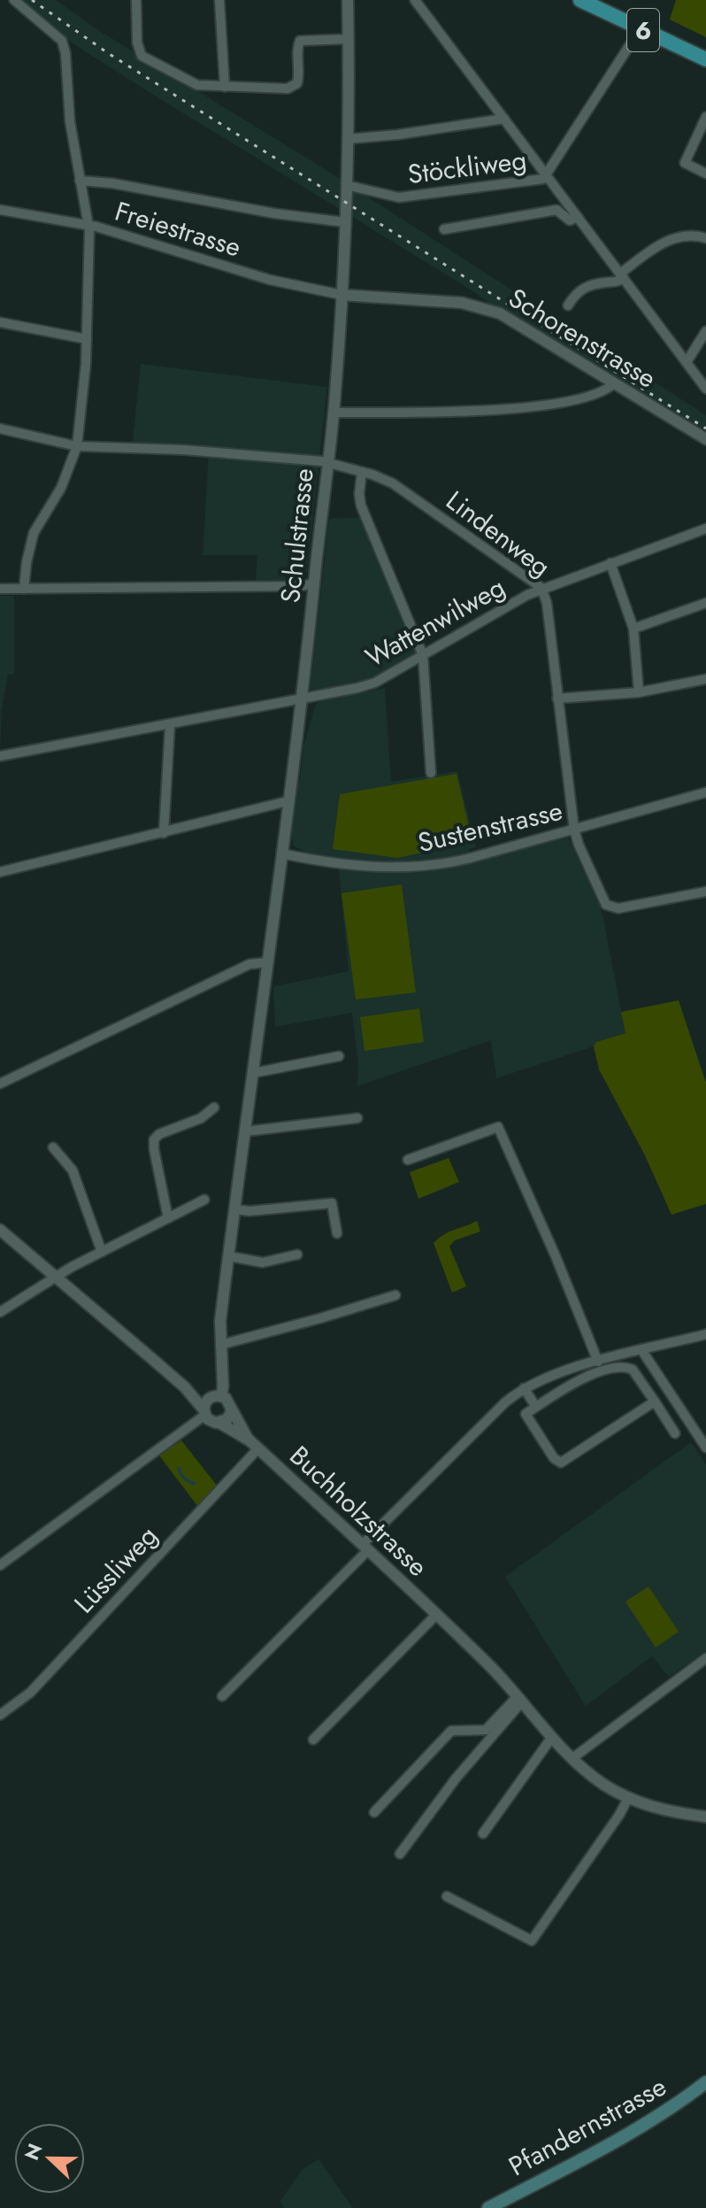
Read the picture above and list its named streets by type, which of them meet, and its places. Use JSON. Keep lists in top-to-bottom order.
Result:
{
  "streets": {
    "main road": ["6", "Pfandernstrasse"],
    "street": [
      "Stöckliweg",
      "Freiestrasse",
      "Schorenstrasse",
      "Lindenweg",
      "Schulstrasse",
      "Wattenwilweg",
      "Sustenstrasse",
      "Buchholzstrasse",
      "Lüssliweg"
    ]
  },
  "crossings": [
    ["6", "Stöckliweg"],
    ["Stöckliweg", "Schulstrasse"],
    ["Freiestrasse", "Schorenstrasse"],
    ["Freiestrasse", "Schulstrasse"],
    ["Schorenstrasse", "Schulstrasse"],
    ["Lindenweg", "Schulstrasse"],
    ["Lindenweg", "Wattenwilweg"],
    ["Lindenweg", "Sustenstrasse"],
    ["Schulstrasse", "Wattenwilweg"],
    ["Schulstrasse", "Sustenstrasse"],
    ["Schulstrasse", "Buchholzstrasse"],
    ["Buchholzstrasse", "Lüssliweg"]
  ],
  "north": "left"
}
